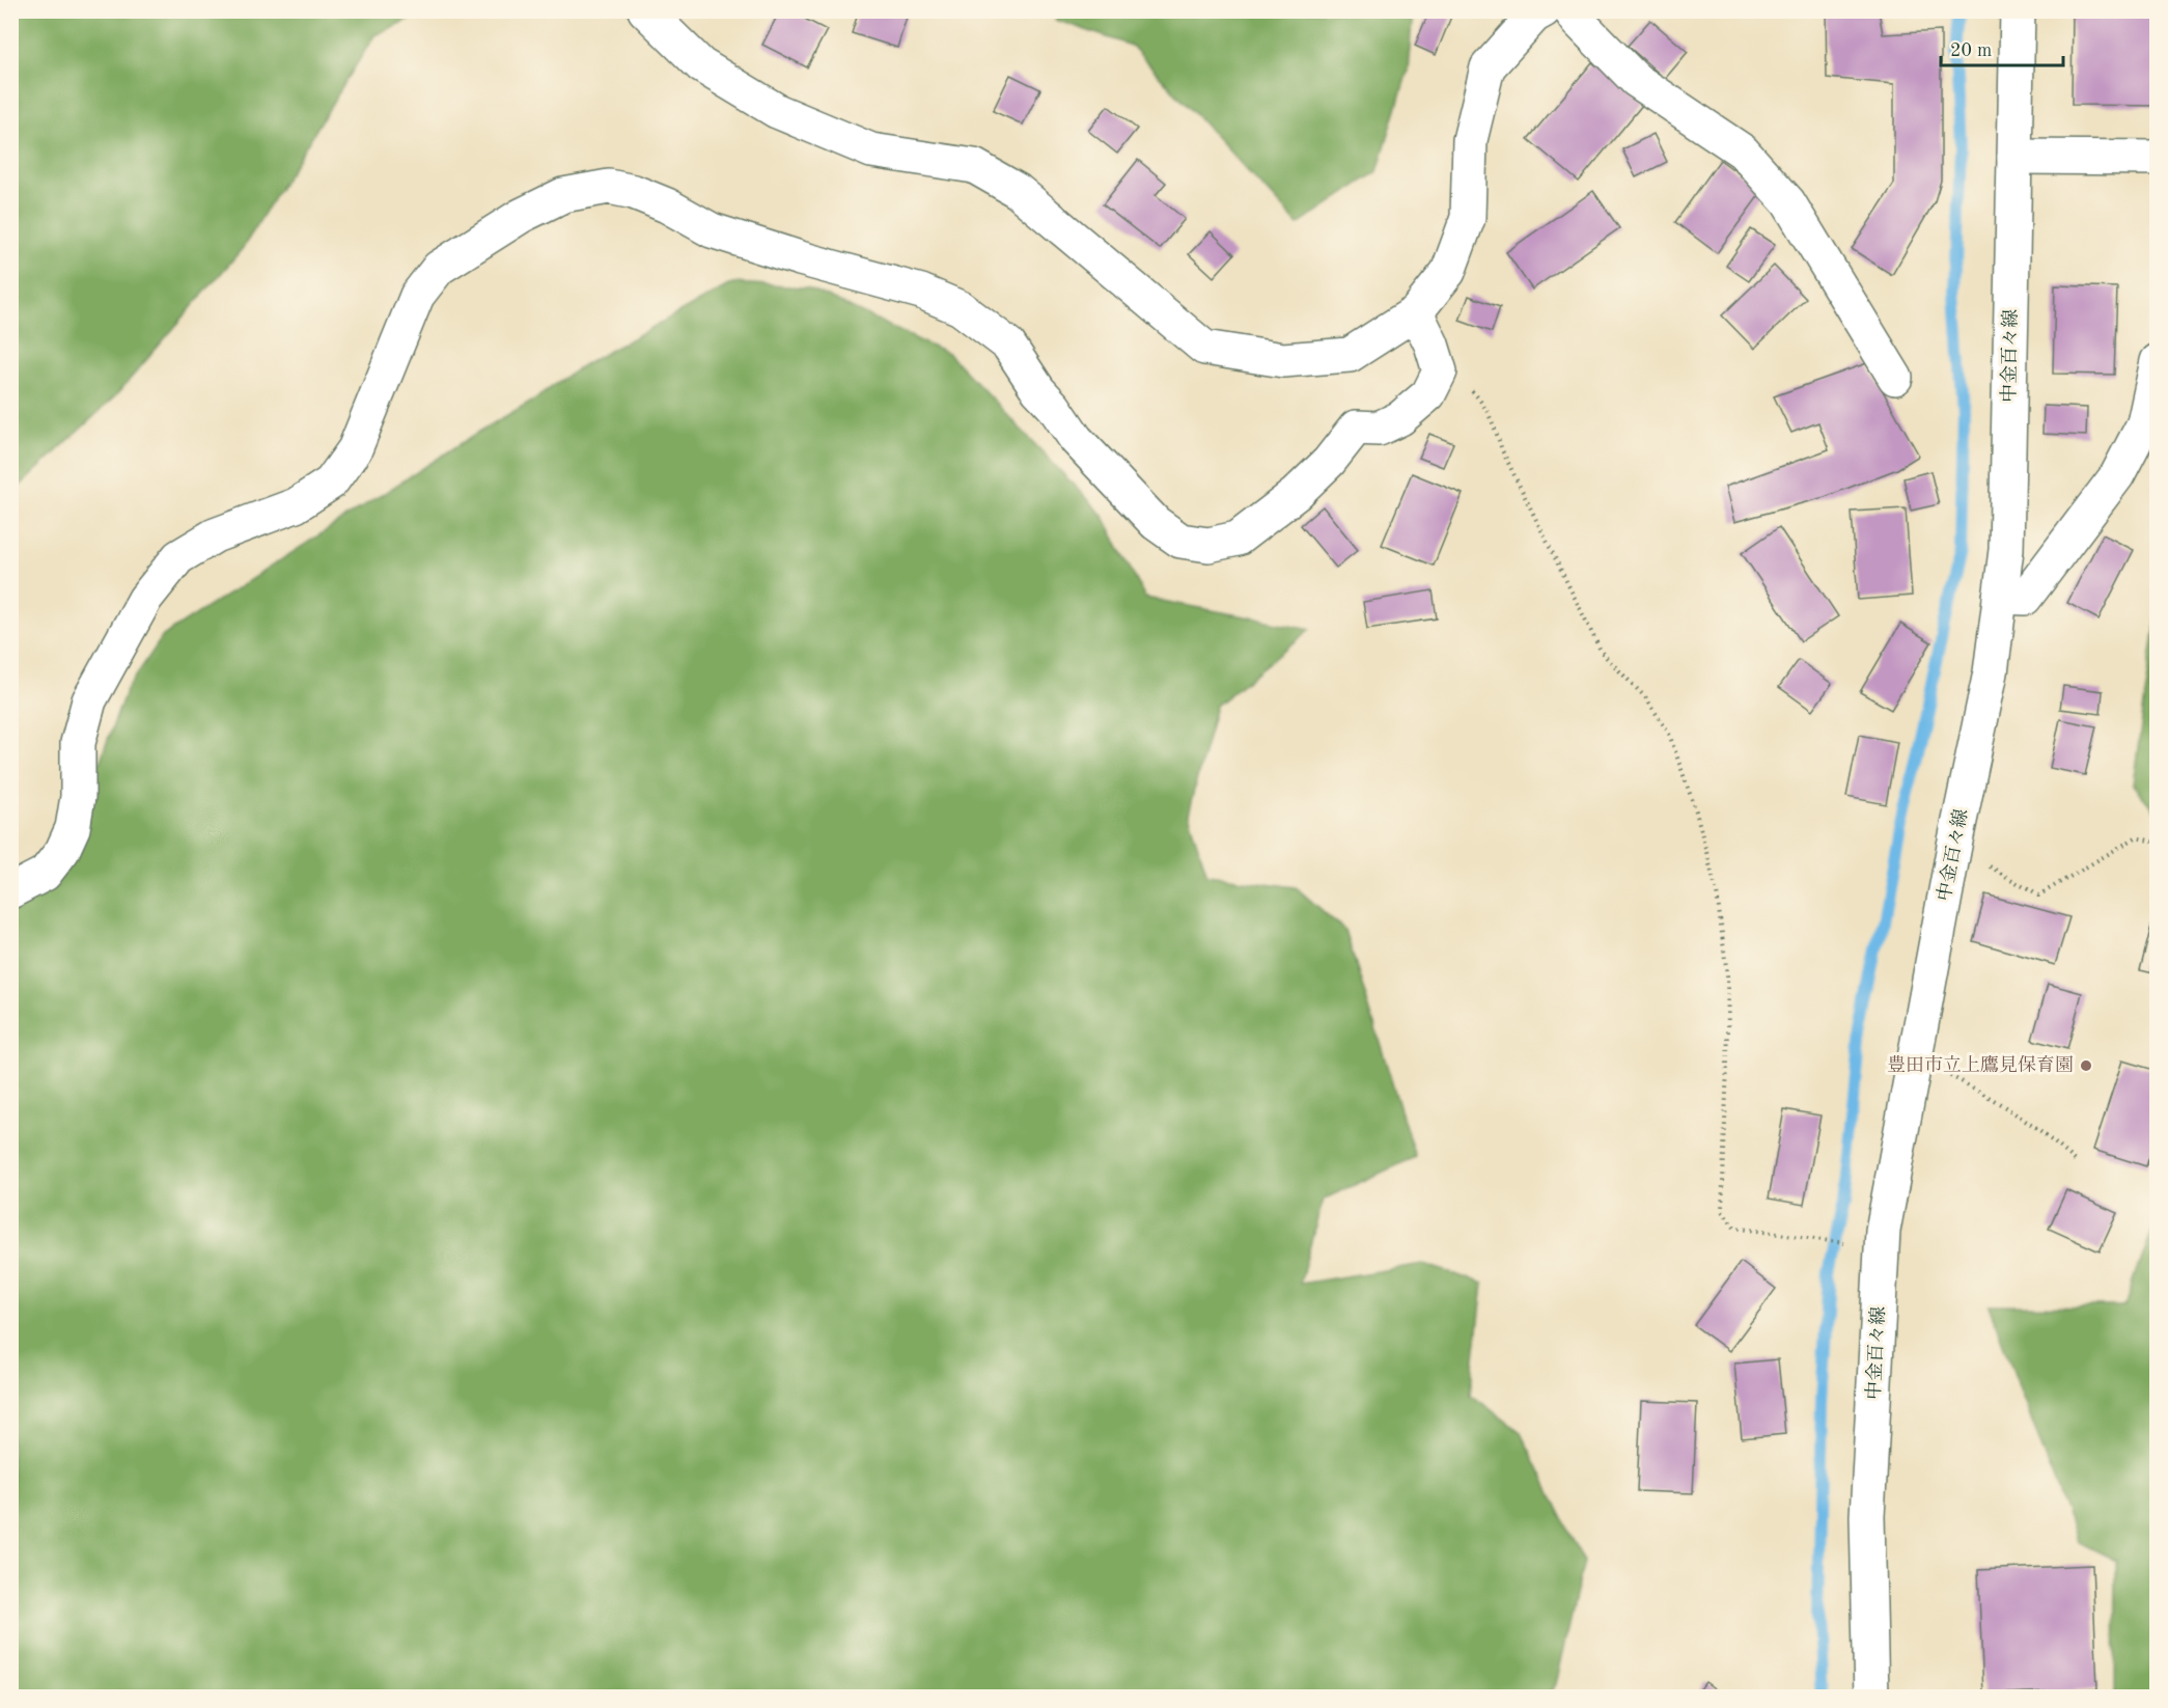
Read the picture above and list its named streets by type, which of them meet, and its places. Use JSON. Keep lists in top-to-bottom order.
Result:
{
  "streets": {
    "street": ["中金百々線"]
  },
  "places": ["豊田市立上鷹見保育園"],
  "scale_bar": "20 m"
}
